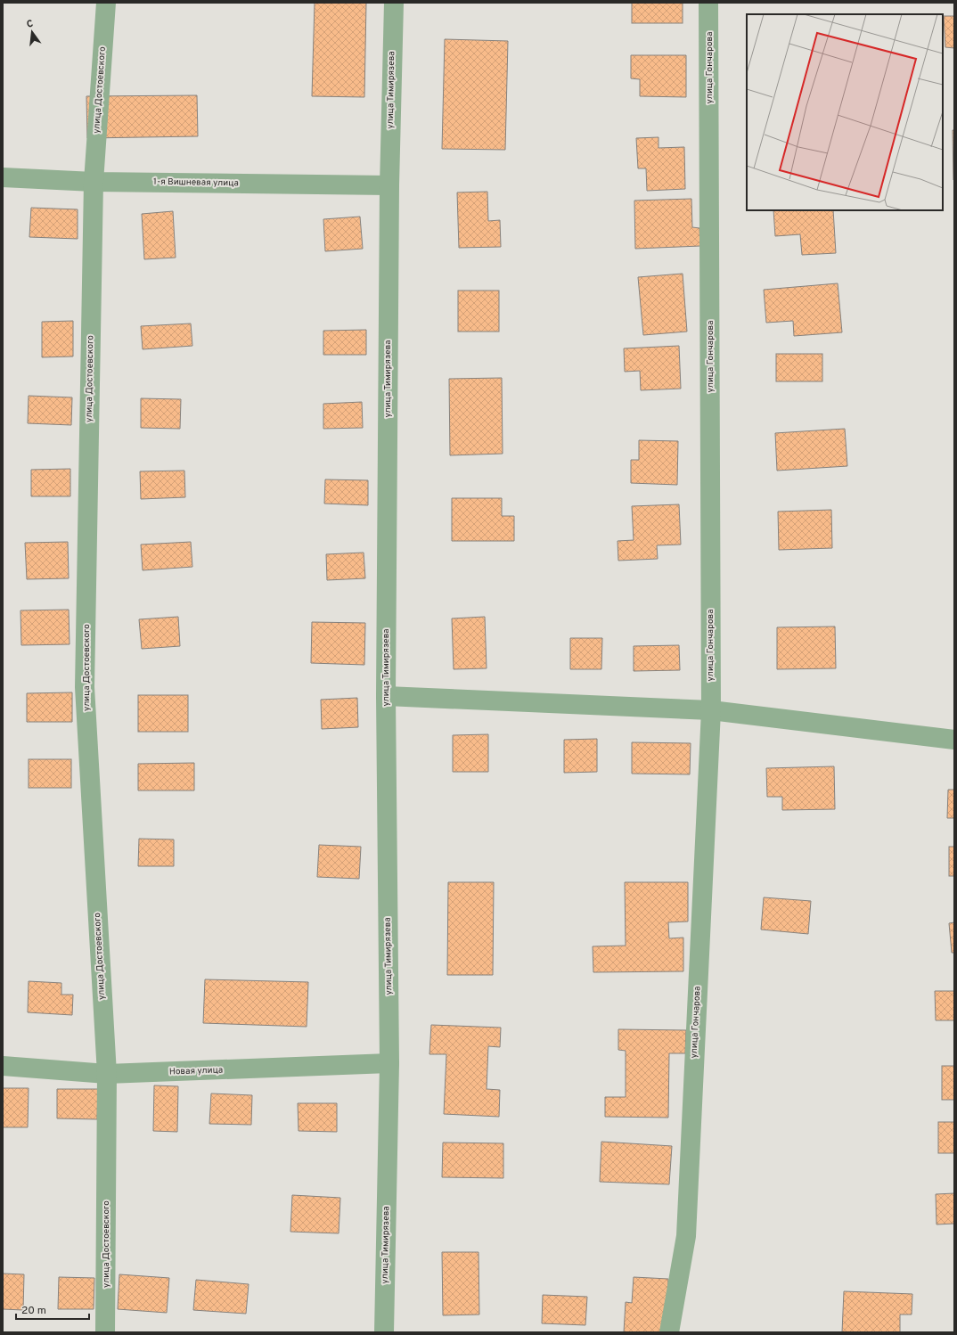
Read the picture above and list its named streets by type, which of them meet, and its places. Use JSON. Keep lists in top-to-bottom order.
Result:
{
  "streets": {
    "street": [
      "улица Гончарова",
      "улица Достоевского",
      "улица Тимирязева",
      "1-я Вишневая улица",
      "Новая улица"
    ]
  },
  "crossings": [
    ["улица Достоевского", "1-я Вишневая улица"],
    ["улица Достоевского", "Новая улица"],
    ["улица Тимирязева", "1-я Вишневая улица"],
    ["улица Тимирязева", "Новая улица"]
  ],
  "scale_bar": "20 m",
  "north": "top"
}
